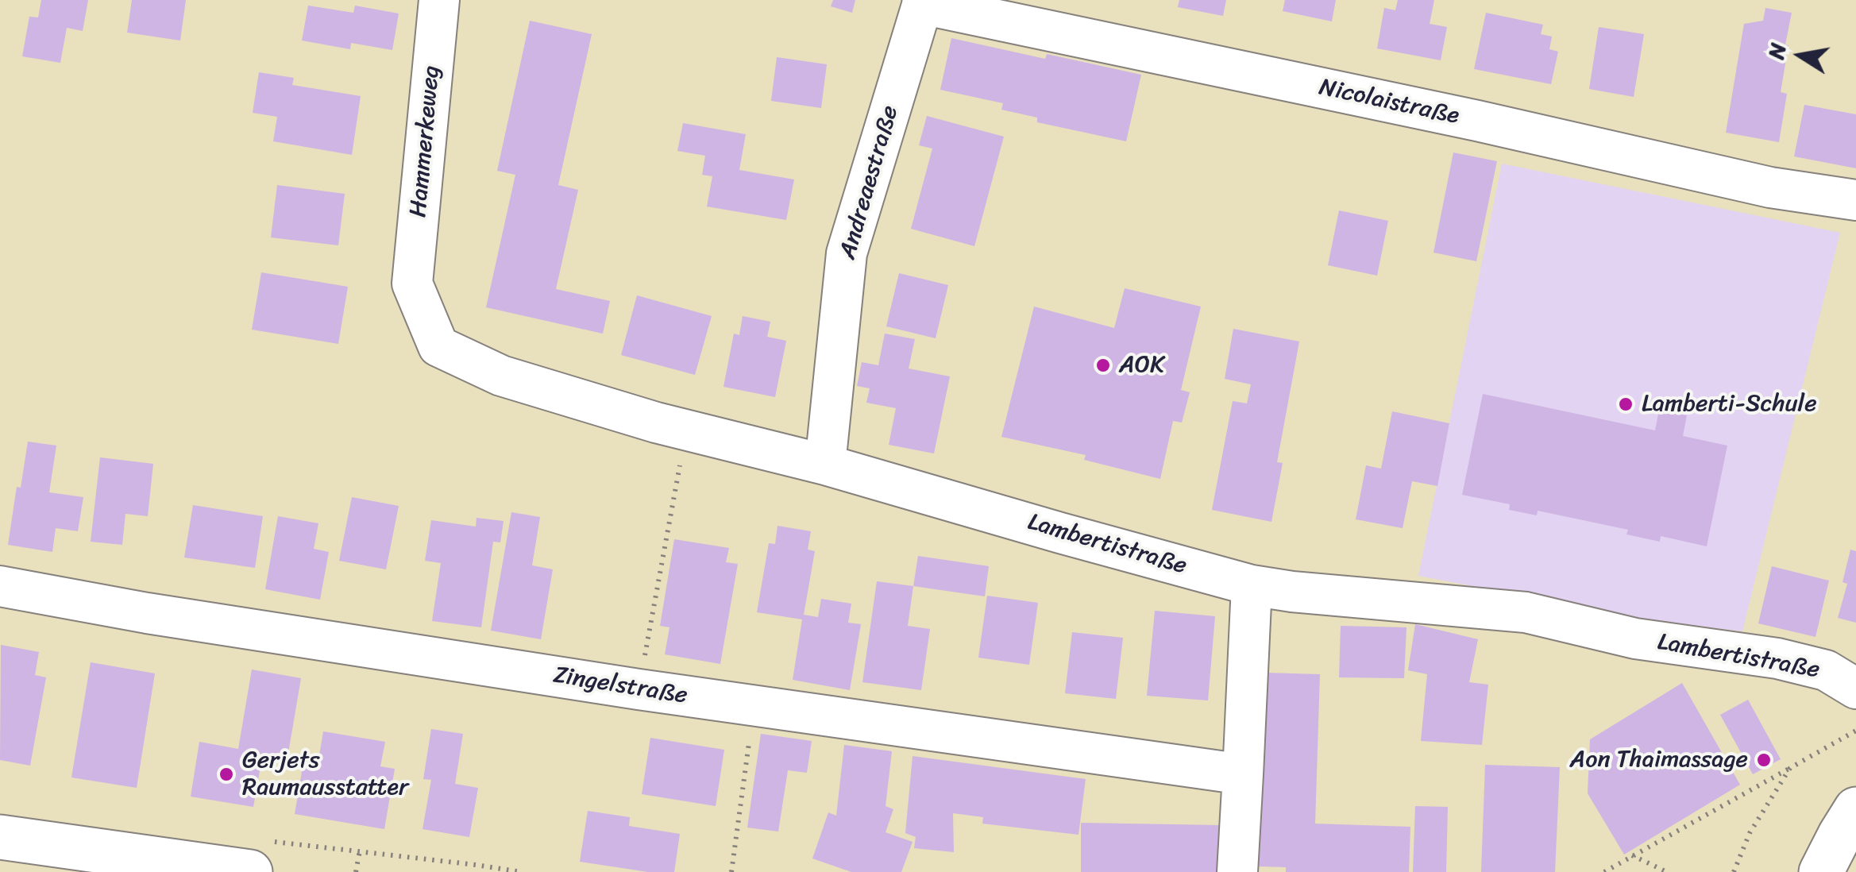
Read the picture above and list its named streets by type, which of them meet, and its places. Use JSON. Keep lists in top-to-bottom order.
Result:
{
  "streets": {
    "street": [
      "Nicolaistraße",
      "Hammerkeweg",
      "Andreaestraße",
      "Lambertistraße",
      "Zingelstraße"
    ]
  },
  "crossings": [
    ["Nicolaistraße", "Andreaestraße"],
    ["Hammerkeweg", "Lambertistraße"],
    ["Andreaestraße", "Lambertistraße"]
  ],
  "places": [
    "AOK",
    "Lamberti-Schule",
    "Aon Thaimassage",
    "Gerjets Raumausstatter"
  ],
  "north": "left"
}
